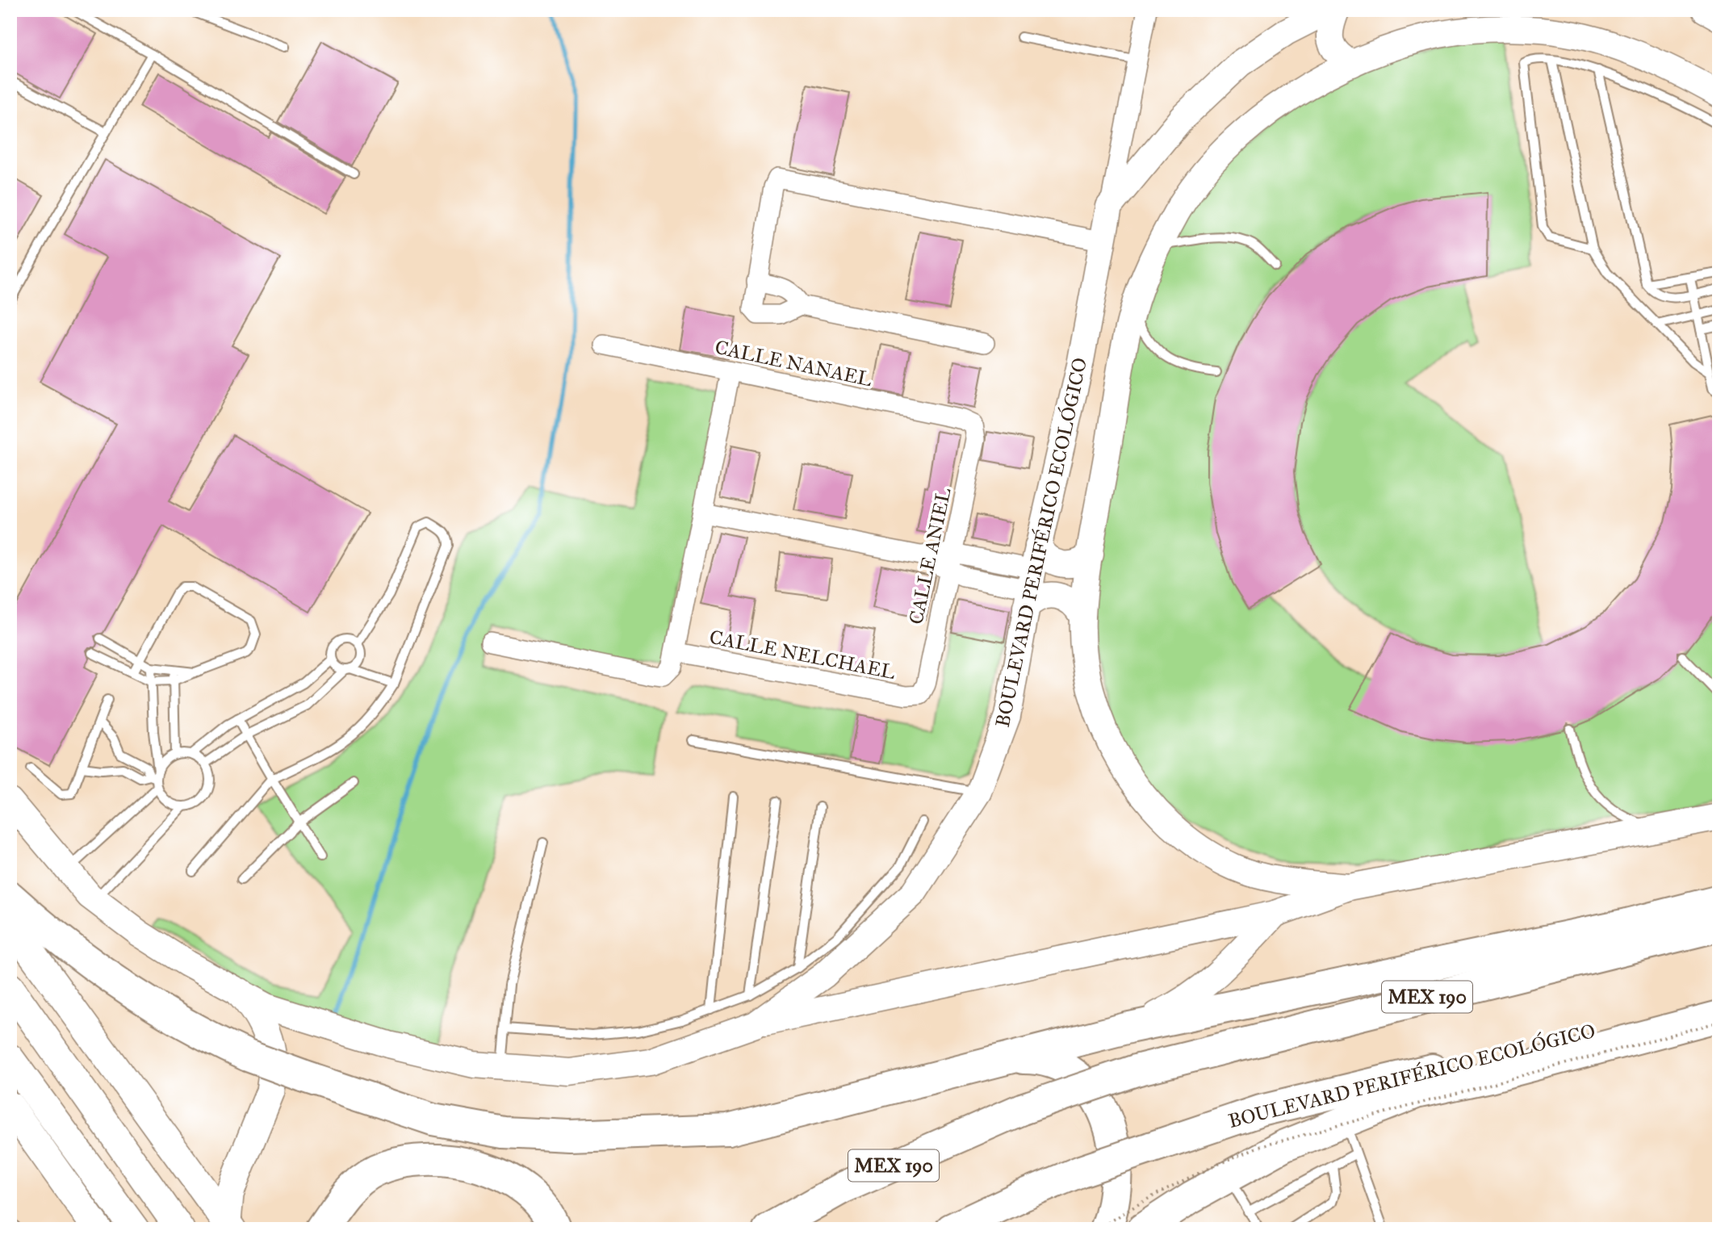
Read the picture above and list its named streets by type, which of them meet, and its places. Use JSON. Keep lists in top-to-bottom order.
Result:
{
  "streets": {
    "highway": ["BOULEVARD PERIFÉRICO ECOLÓGICO", "MEX 190"],
    "street": ["CALLE NANAEL", "CALLE ANIEL", "CALLE NELCHAEL"]
  },
  "crossings": [
    ["CALLE NANAEL", "CALLE ANIEL"],
    ["CALLE ANIEL", "CALLE NELCHAEL"]
  ]
}
